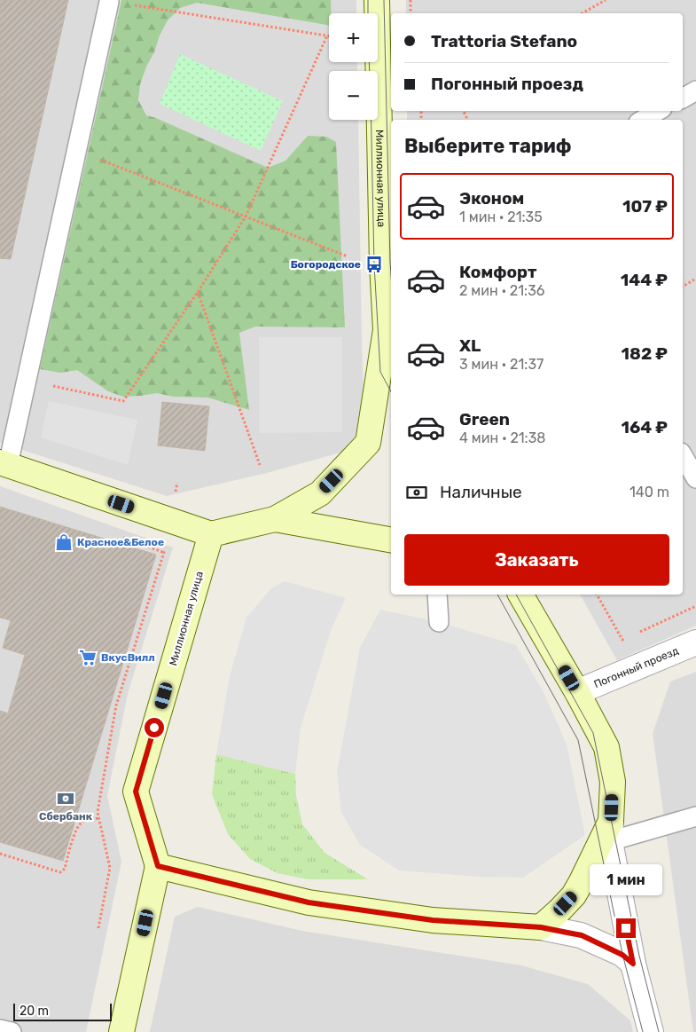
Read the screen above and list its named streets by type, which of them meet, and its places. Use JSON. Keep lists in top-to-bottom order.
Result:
{
  "streets": {
    "street": ["Миллионная улица", "Погонный проезд"]
  },
  "places": {
    "bus stop": ["Богородское"],
    "shop": ["Красное&Белое"],
    "supermarket": ["ВкусВилл"],
    "bank": ["Сбербанк"]
  },
  "scale_bar": "20 m",
  "page": {
    "map_buttons": ["+", "−"],
    "banner": ["Trattoria Stefano", "Погонный проезд"],
    "heading": "Выберите тариф",
    "list": [
      {
        "name": "Эконом",
        "note": "1 мин · 21:35",
        "value": "107 ₽"
      },
      {
        "name": "Комфорт",
        "note": "2 мин · 21:36",
        "value": "144 ₽"
      },
      {
        "name": "XL",
        "note": "3 мин · 21:37",
        "value": "182 ₽"
      },
      {
        "name": "Green",
        "note": "4 мин · 21:38",
        "value": "164 ₽"
      }
    ],
    "pay": ["Наличные", "140 m"],
    "buttons": "Заказать",
    "bubble": "1 мин",
    "scale": "20 m"
  }
}
